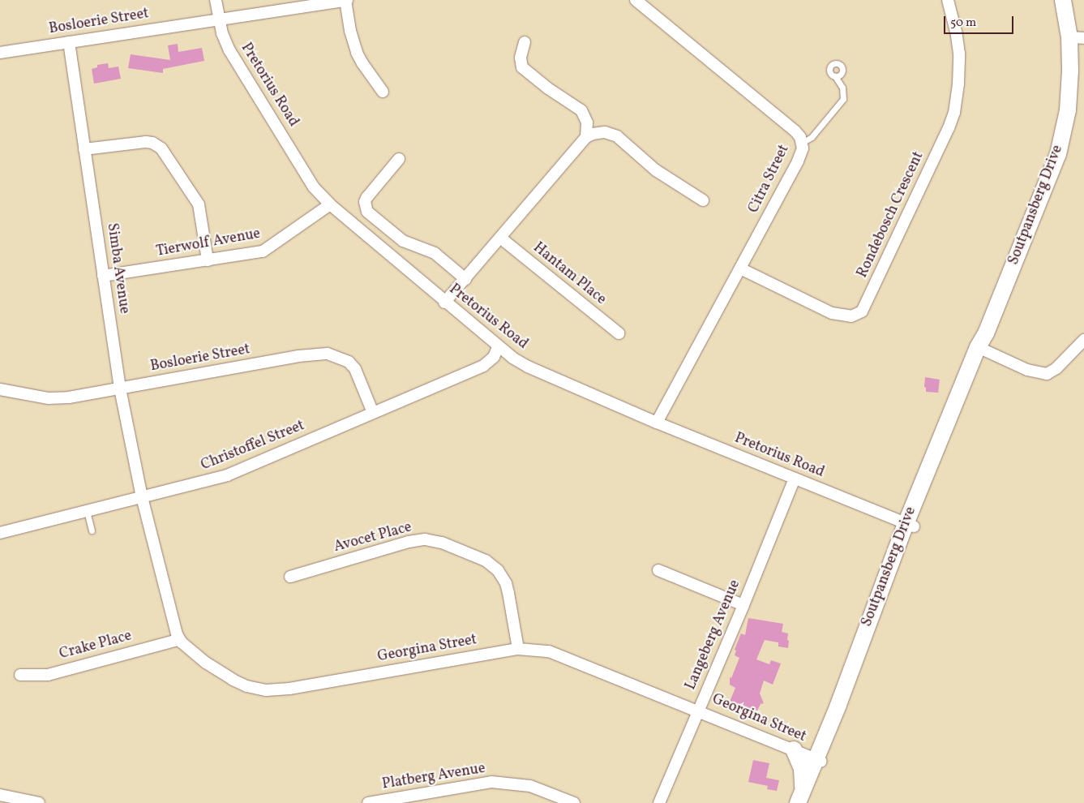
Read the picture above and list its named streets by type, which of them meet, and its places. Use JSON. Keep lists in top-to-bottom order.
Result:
{
  "streets": {
    "street": [
      "Bosloerie Street",
      "Pretorius Road",
      "Citra Street",
      "Soutpansberg Drive",
      "Rondebosch Crescent",
      "Tierwolf Avenue",
      "Simba Avenue",
      "Hantam Place",
      "Christoffel Street",
      "Avocet Place",
      "Langeberg Avenue",
      "Crake Place",
      "Georgina Street",
      "Platberg Avenue"
    ]
  },
  "crossings": [
    ["Bosloerie Street", "Pretorius Road"],
    ["Bosloerie Street", "Simba Avenue"],
    ["Bosloerie Street", "Christoffel Street"],
    ["Pretorius Road", "Citra Street"],
    ["Pretorius Road", "Soutpansberg Drive"],
    ["Pretorius Road", "Tierwolf Avenue"],
    ["Pretorius Road", "Christoffel Street"],
    ["Pretorius Road", "Langeberg Avenue"],
    ["Citra Street", "Rondebosch Crescent"],
    ["Soutpansberg Drive", "Georgina Street"],
    ["Tierwolf Avenue", "Simba Avenue"],
    ["Simba Avenue", "Christoffel Street"],
    ["Avocet Place", "Georgina Street"],
    ["Langeberg Avenue", "Georgina Street"],
    ["Crake Place", "Georgina Street"]
  ],
  "scale_bar": "50 m"
}
